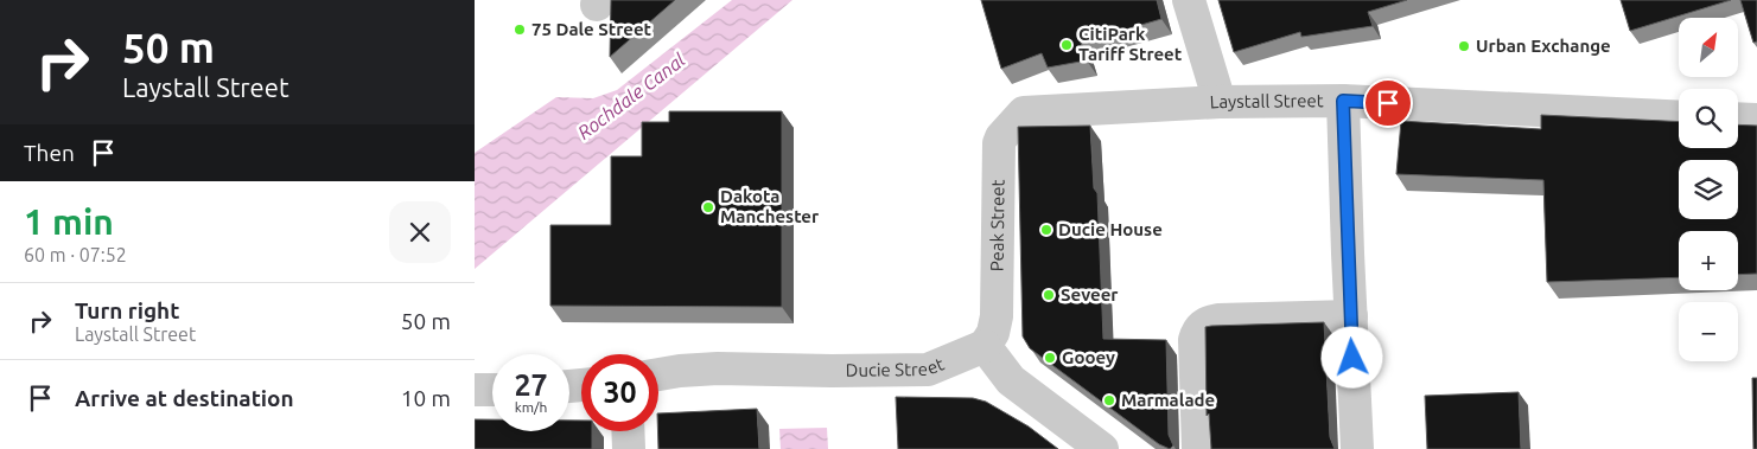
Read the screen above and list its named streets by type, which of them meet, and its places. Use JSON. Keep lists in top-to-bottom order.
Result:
{
  "streets": {
    "street": ["Laystall Street", "Peak Street", "Ducie Street"]
  },
  "crossings": [
    ["Laystall Street", "Peak Street"],
    ["Peak Street", "Ducie Street"]
  ],
  "water": ["Rochdale Canal"],
  "places": [
    "75 Dale Street",
    "CitiPark Tariff Street",
    "Urban Exchange",
    "Dakota Manchester",
    "Ducie House",
    "Seveer",
    "Gooey",
    "Marmalade"
  ],
  "north": "top right",
  "page": {
    "turn": ["50 m", "Laystall Street"],
    "map_buttons": ["+", "−"],
    "then": "Then",
    "heading": ["1 min", "60 m · 07:52"],
    "list": [
      {
        "name": "Turn right",
        "note": "Laystall Street",
        "value": "50 m"
      },
      {
        "name": "Arrive at destination",
        "value": "10 m"
      }
    ],
    "speed": "27 km/h",
    "limit": "30"
  }
}
